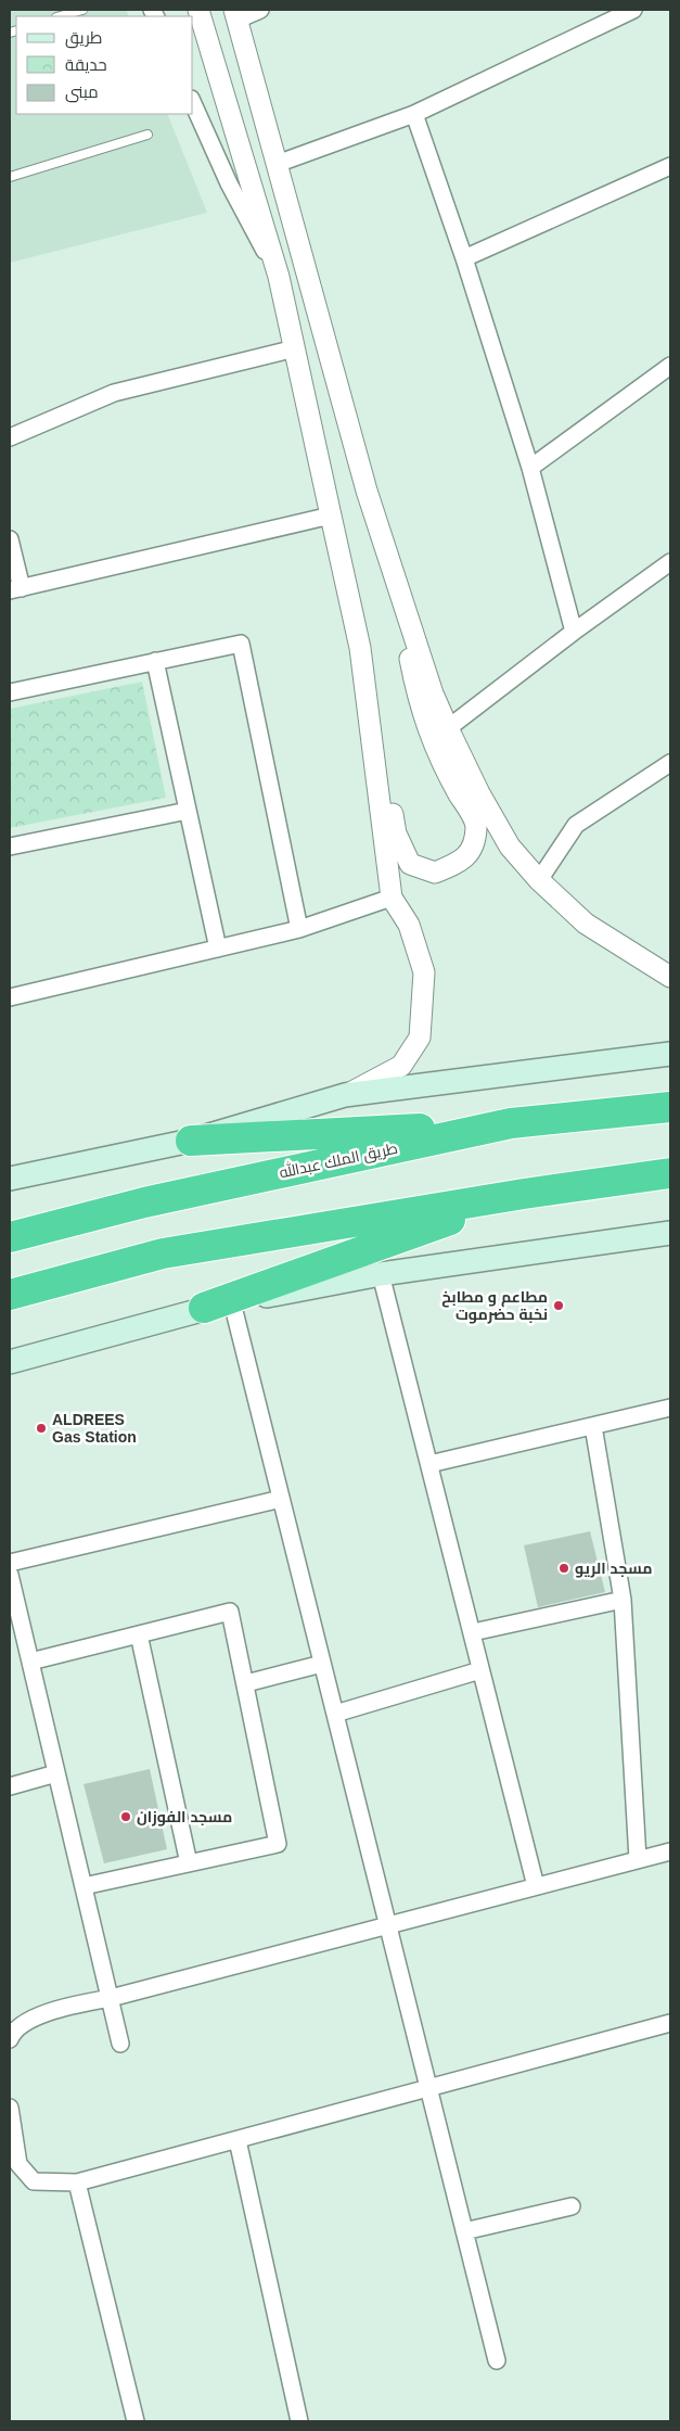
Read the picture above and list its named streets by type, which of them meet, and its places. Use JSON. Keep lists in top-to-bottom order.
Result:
{
  "streets": {
    "highway": ["طريق الملك عبدالله"]
  },
  "places": [
    "مطاعم و مطابخ نخبة حضرموت",
    "ALDREES Gas Station",
    "مسجد الريو",
    "مسجد الفوزان"
  ],
  "legend": ["طريق", "حديقة", "مبنى"]
}
